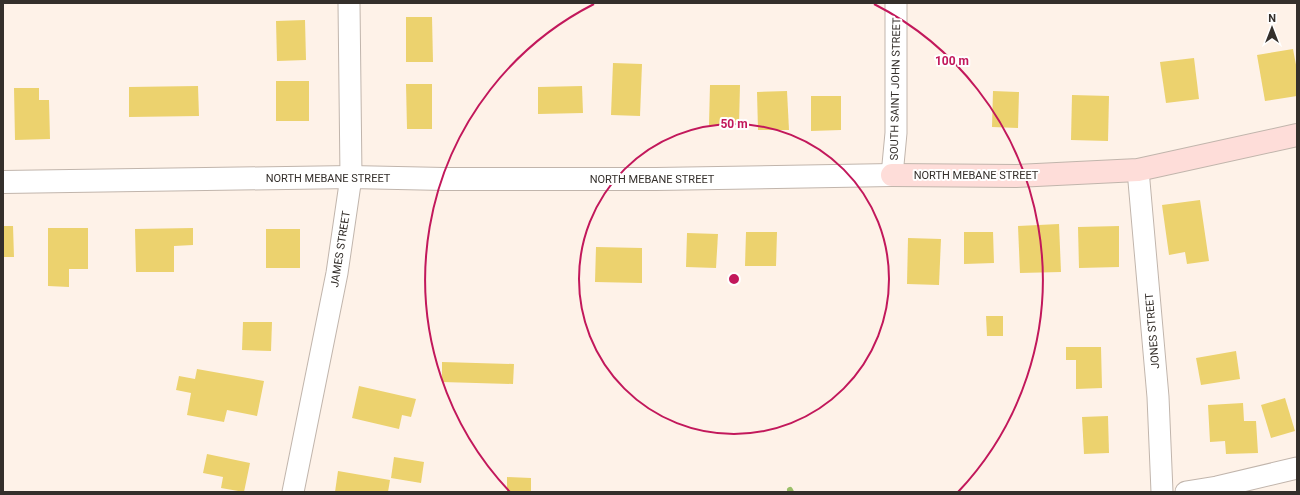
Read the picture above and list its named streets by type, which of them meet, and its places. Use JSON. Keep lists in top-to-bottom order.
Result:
{
  "streets": {
    "main road": ["NORTH MEBANE STREET"],
    "street": ["SOUTH SAINT JOHN STREET", "JAMES STREET", "JONES STREET"]
  },
  "crossings": [
    ["SOUTH SAINT JOHN STREET", "NORTH MEBANE STREET"],
    ["NORTH MEBANE STREET", "JAMES STREET"],
    ["NORTH MEBANE STREET", "JONES STREET"]
  ],
  "north": "top",
  "rings": ["100 m", "50 m"]
}
